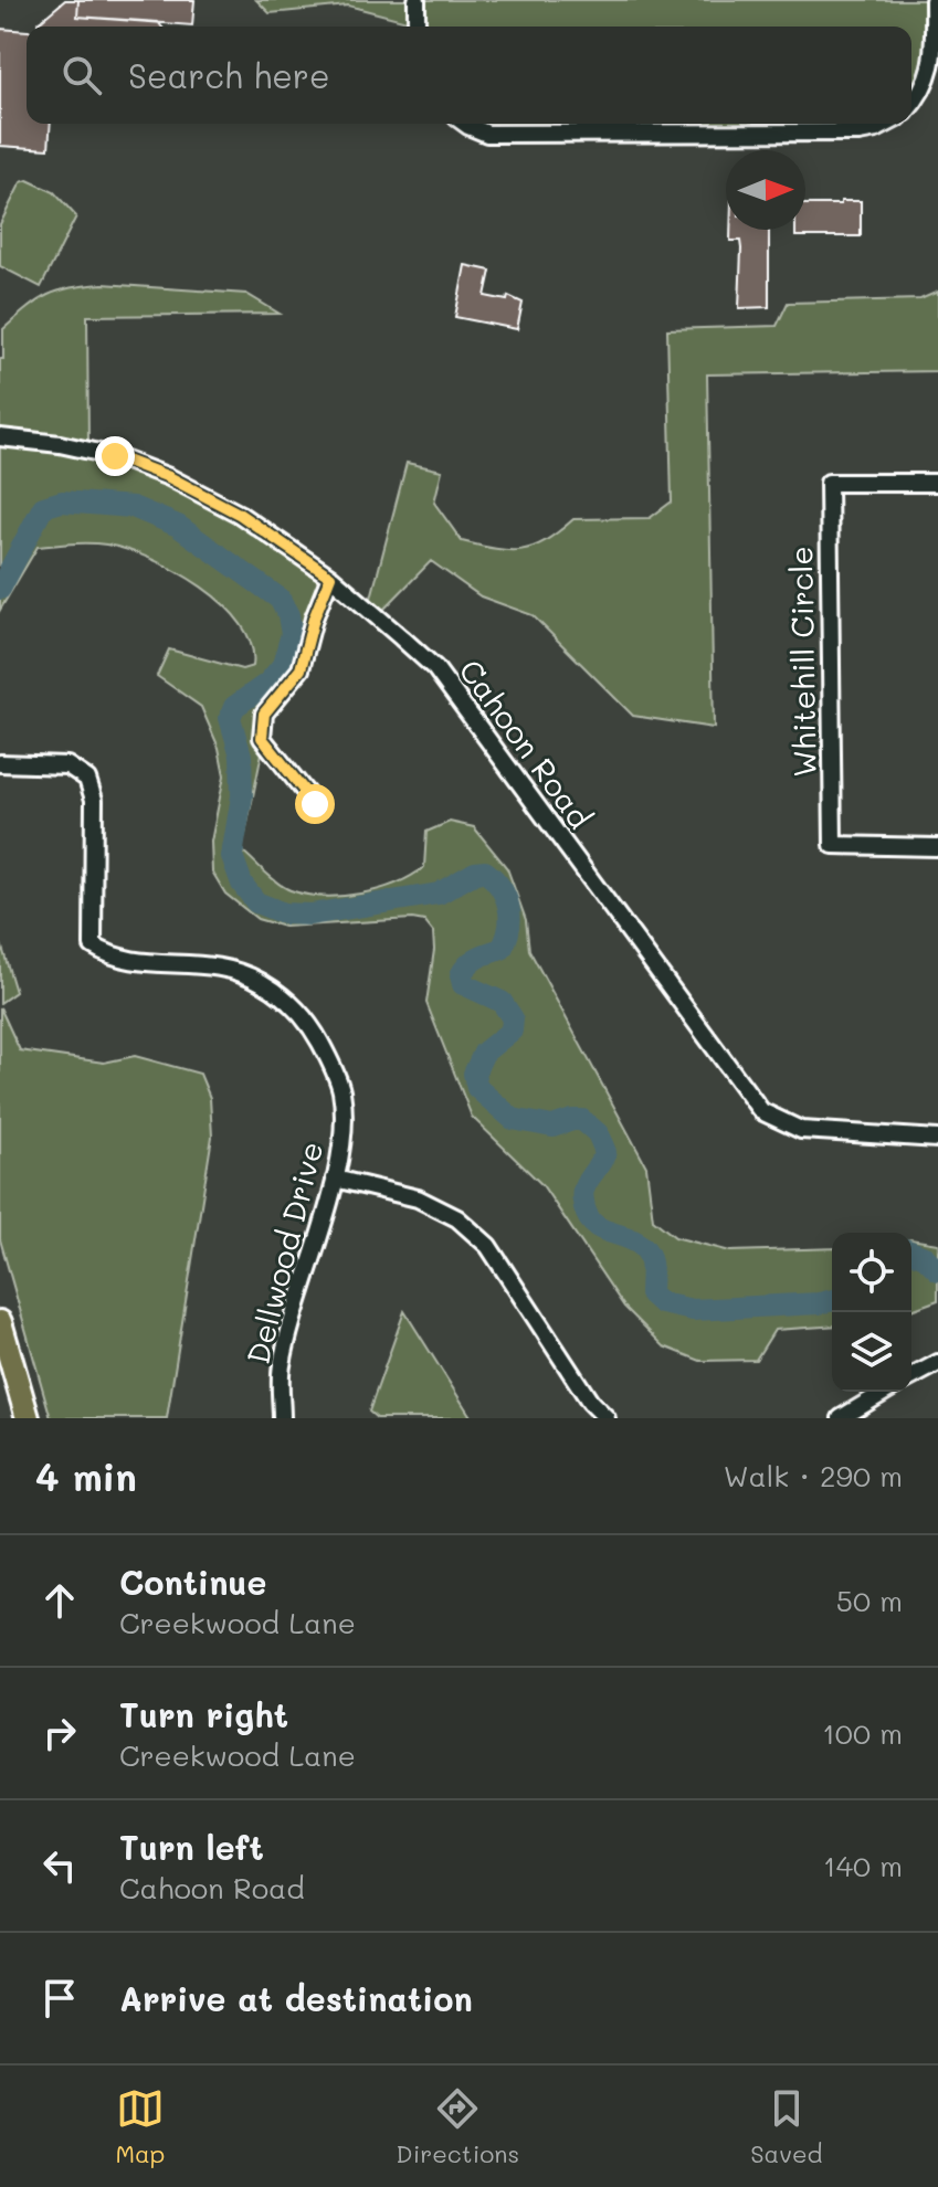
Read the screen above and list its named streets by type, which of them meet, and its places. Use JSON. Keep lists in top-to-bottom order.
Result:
{
  "streets": {
    "street": ["Whitehill Circle", "Cahoon Road", "Dellwood Drive"]
  },
  "north": "right",
  "page": {
    "search": "Search here",
    "heading": ["4 min", "Walk · 290 m"],
    "list": [
      ["Continue", "Creekwood Lane", "50 m"],
      ["Turn right", "Creekwood Lane", "100 m"],
      ["Turn left", "Cahoon Road", "140 m"],
      "Arrive at destination"
    ],
    "nav": ["Map", "Directions", "Saved"]
  }
}
